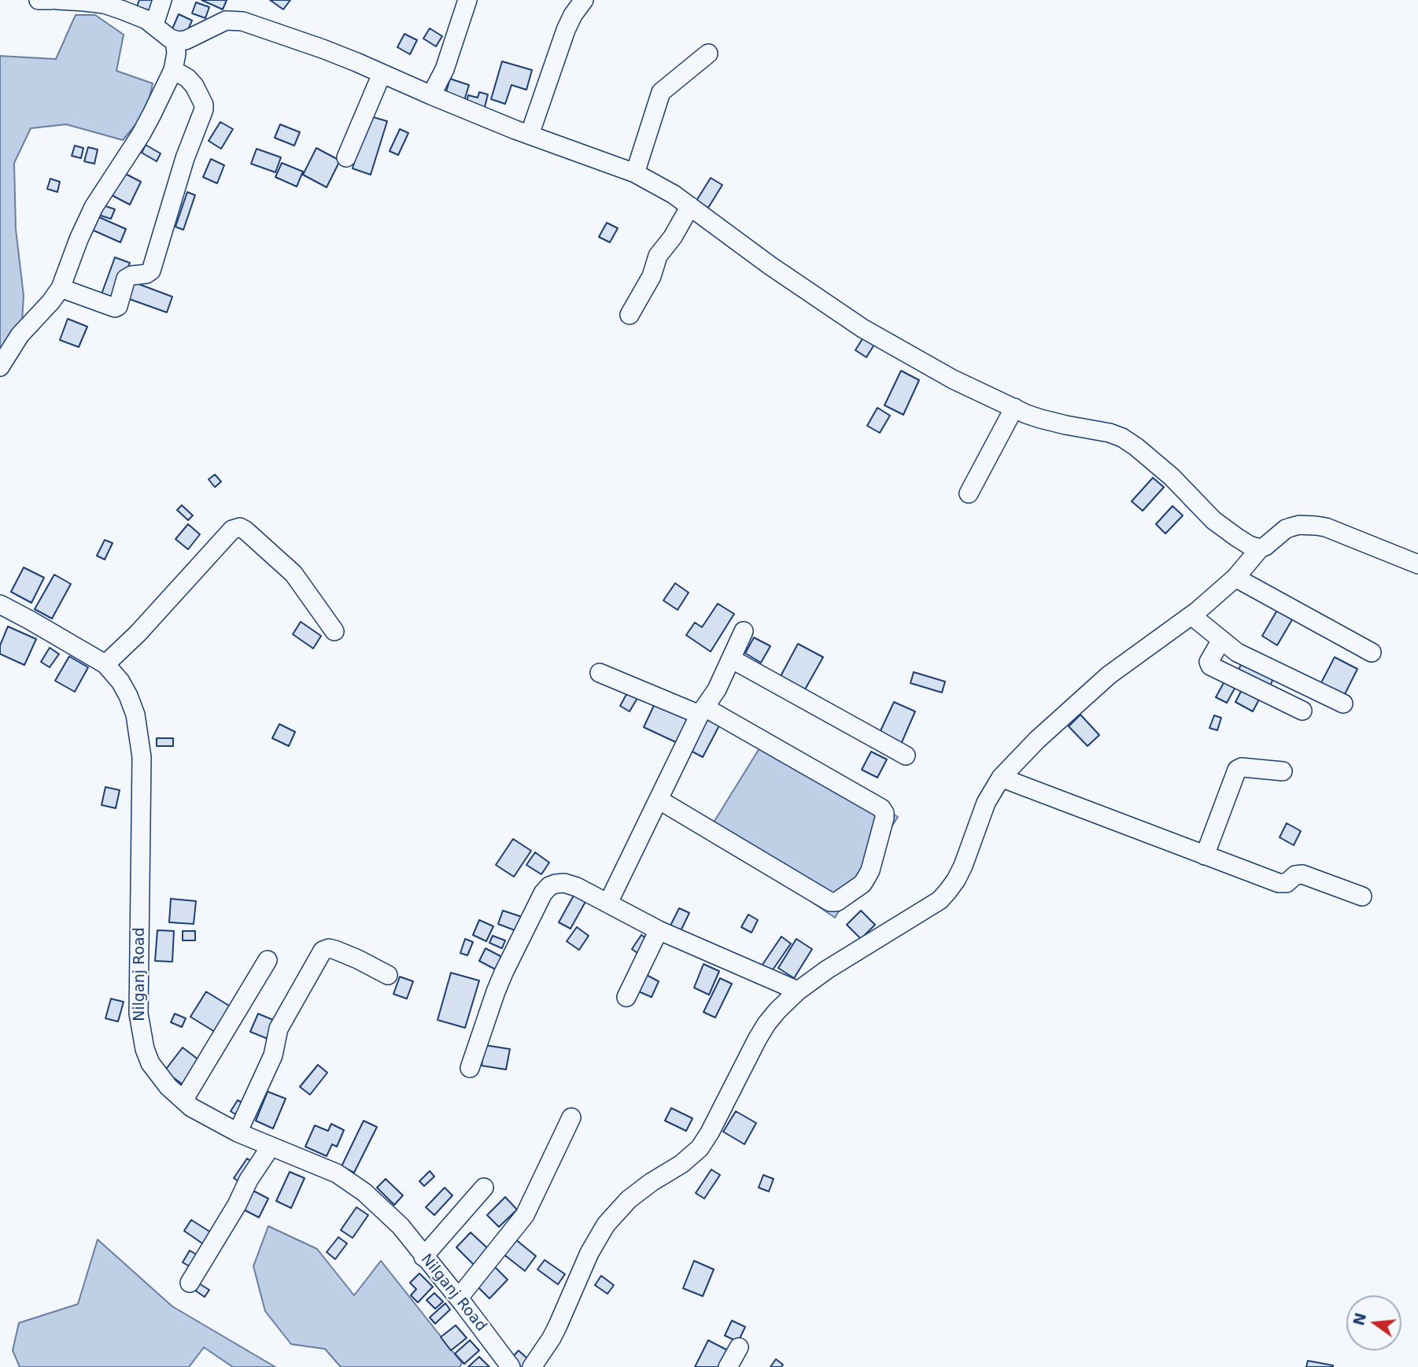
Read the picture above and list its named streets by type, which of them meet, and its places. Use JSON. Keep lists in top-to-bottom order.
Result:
{
  "streets": {
    "street": ["Nilganj Road"]
  },
  "north": "left"
}
